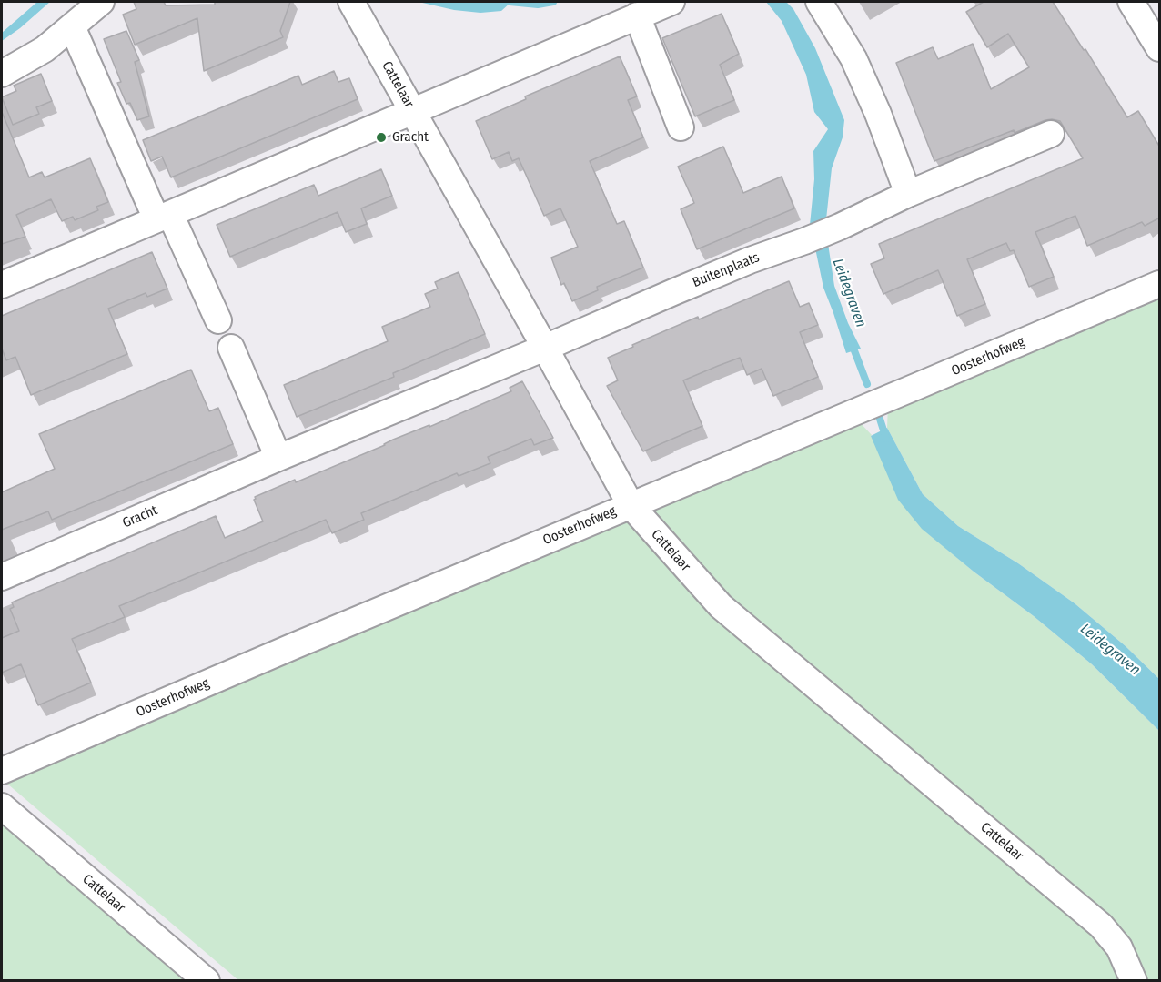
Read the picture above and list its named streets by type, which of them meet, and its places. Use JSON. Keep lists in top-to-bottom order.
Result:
{
  "streets": {
    "street": [
      "Cattelaar",
      "Buitenplaats",
      "Oosterhofweg",
      "Gracht"
    ]
  },
  "crossings": [
    ["Cattelaar", "Buitenplaats"],
    ["Cattelaar", "Oosterhofweg"],
    ["Cattelaar", "Gracht"],
    ["Buitenplaats", "Gracht"]
  ],
  "water": ["Leidegraven"],
  "places": ["Gracht"]
}
